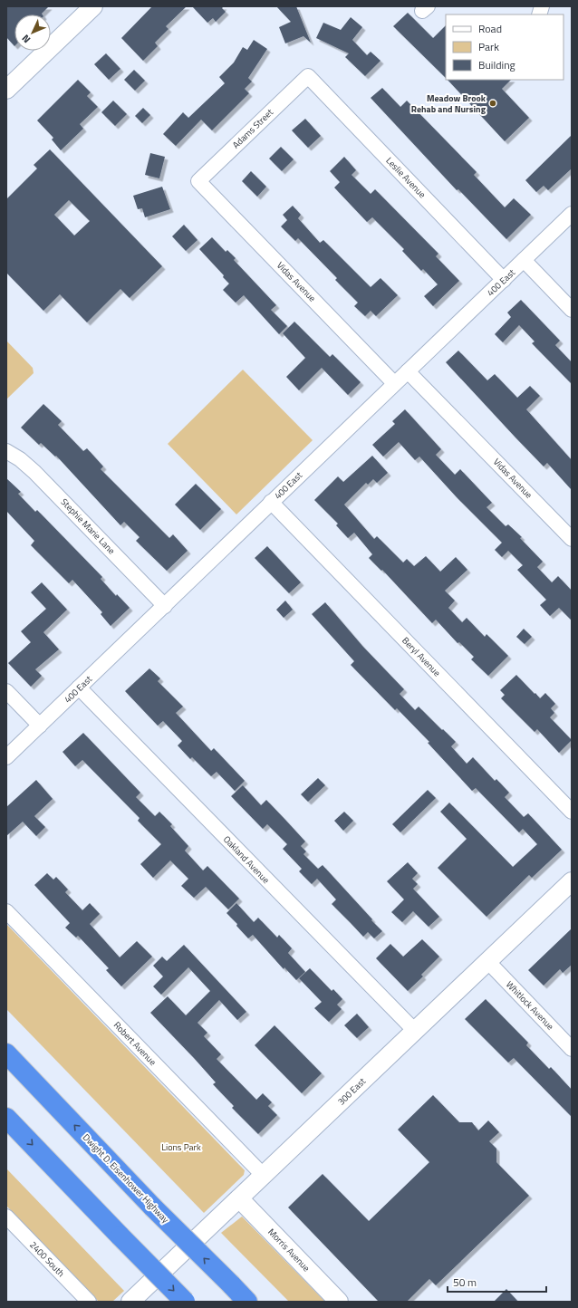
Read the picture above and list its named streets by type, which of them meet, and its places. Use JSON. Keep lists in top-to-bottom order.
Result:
{
  "streets": {
    "highway": ["Dwight D. Eisenhower Highway"],
    "street": [
      "Adams Street",
      "Leslie Avenue",
      "Vidas Avenue",
      "400 East",
      "Stephie Marie Lane",
      "Beryl Avenue",
      "Oakland Avenue",
      "Whitlock Avenue",
      "Robert Avenue",
      "300 East",
      "Morris Avenue",
      "2400 South"
    ]
  },
  "crossings": [
    ["Adams Street", "Leslie Avenue"],
    ["Adams Street", "Vidas Avenue"],
    ["Leslie Avenue", "400 East"],
    ["Vidas Avenue", "400 East"],
    ["400 East", "Stephie Marie Lane"],
    ["400 East", "Beryl Avenue"],
    ["400 East", "Oakland Avenue"],
    ["Oakland Avenue", "300 East"],
    ["Whitlock Avenue", "300 East"],
    ["Robert Avenue", "300 East"],
    ["300 East", "Morris Avenue"]
  ],
  "parks": ["Lions Park"],
  "places": ["Meadow Brook Rehab and Nursing"],
  "legend": ["Road", "Park", "Building"],
  "scale_bar": "50 m",
  "north": "bottom left"
}
